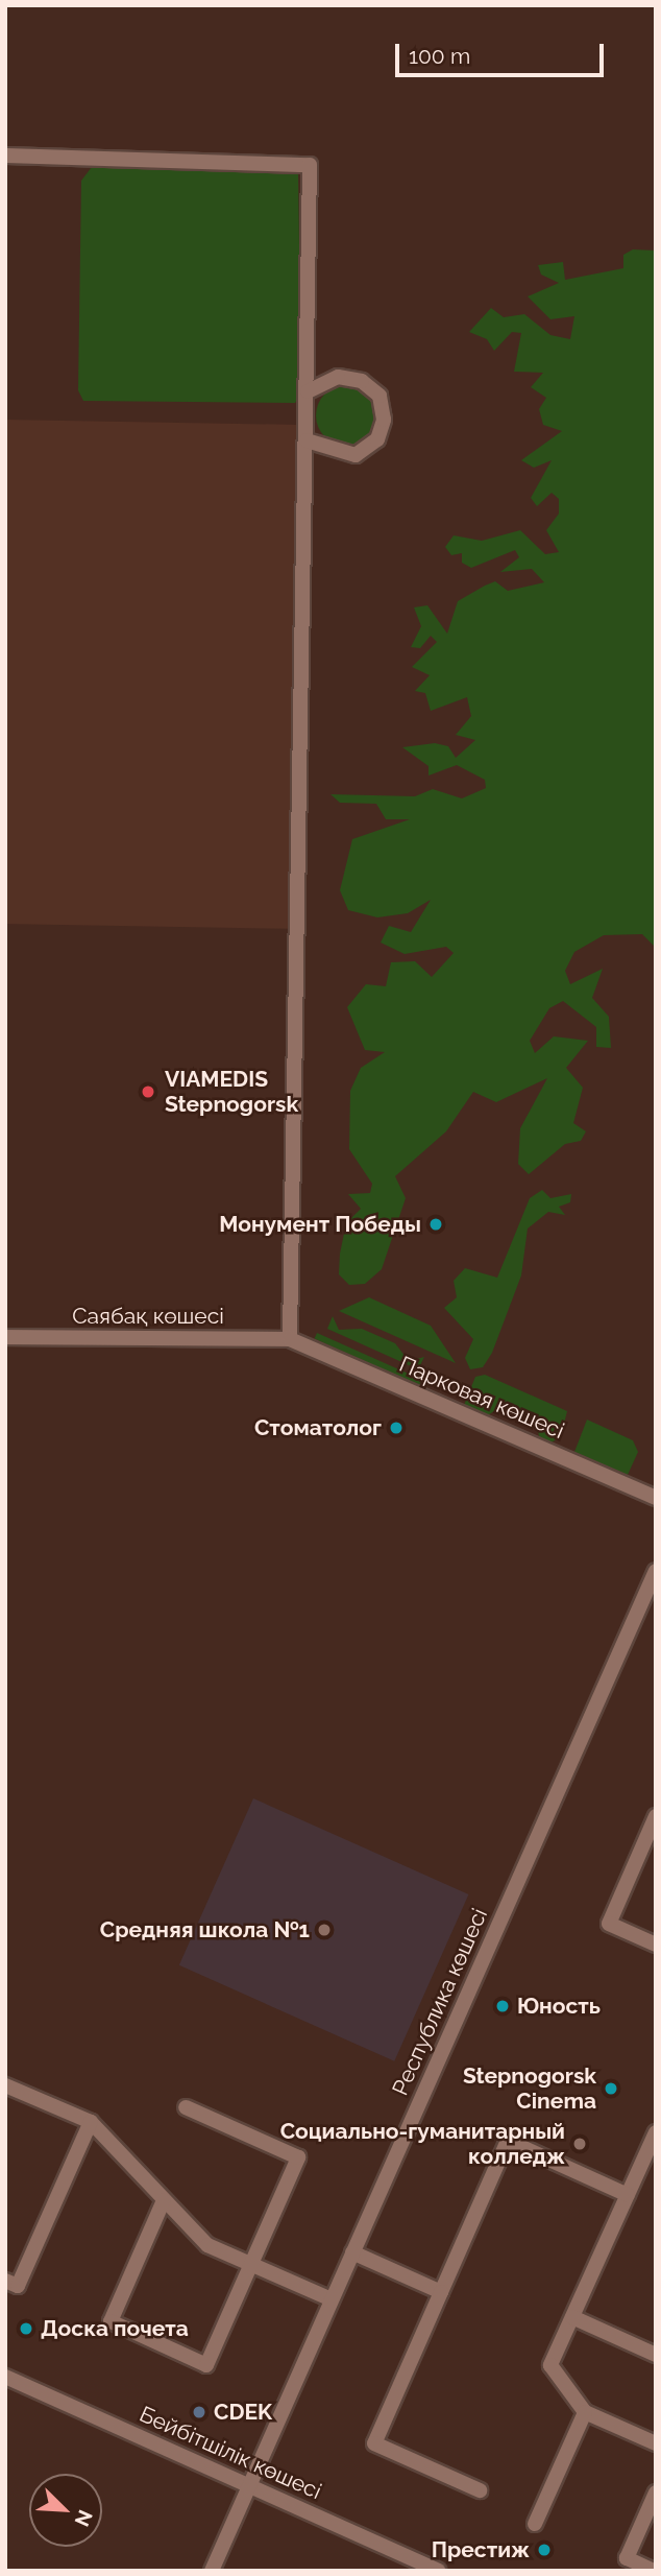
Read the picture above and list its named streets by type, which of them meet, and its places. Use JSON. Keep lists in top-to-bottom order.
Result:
{
  "streets": {
    "street": [
      "Саябақ көшесі",
      "Парковая көшесі",
      "Республика көшесі",
      "Бейбітшілік көшесі"
    ]
  },
  "crossings": [
    ["Саябақ көшесі", "Парковая көшесі"],
    ["Республика көшесі", "Бейбітшілік көшесі"]
  ],
  "places": [
    "VIAMEDIS Stepnogorsk",
    "Монумент Победы",
    "Стоматолог",
    "Средняя школа №1",
    "Юность",
    "Stepnogorsk Cinema",
    "Социально-гуманитарный колледж",
    "Доска почета",
    "CDEK",
    "Престиж"
  ],
  "scale_bar": "100 m",
  "north": "bottom right"
}
